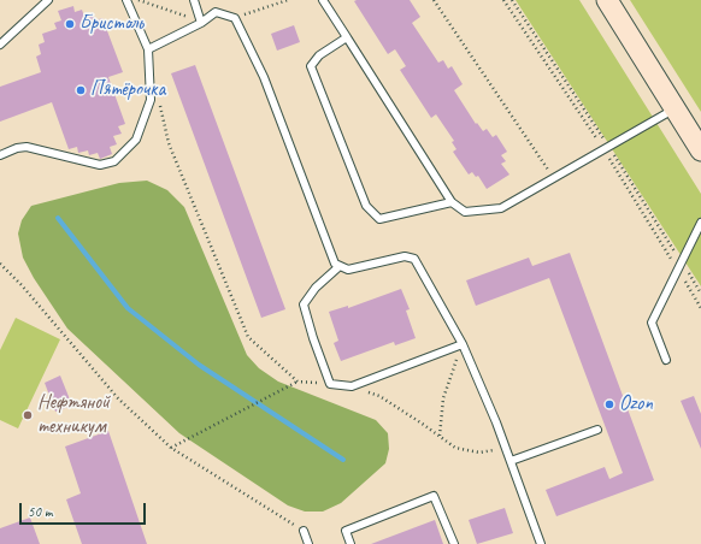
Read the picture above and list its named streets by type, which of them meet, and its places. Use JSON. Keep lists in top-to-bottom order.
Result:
{
  "places": [
    "Бристоль",
    "Пятёрочка",
    "Ozon",
    "Нефтяной техникум"
  ],
  "scale_bar": "50 m"
}
